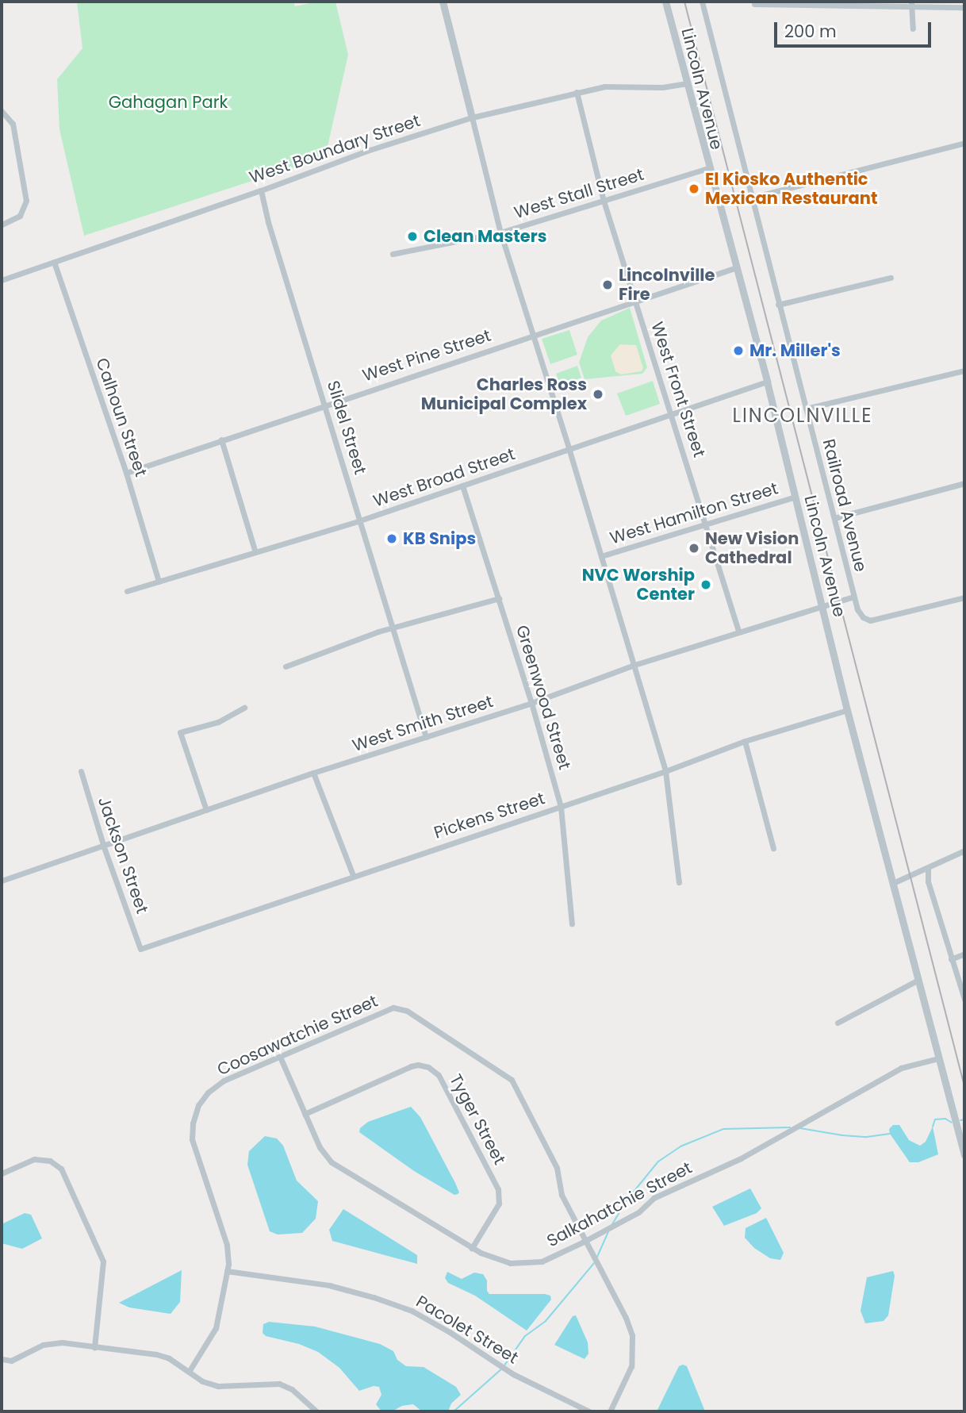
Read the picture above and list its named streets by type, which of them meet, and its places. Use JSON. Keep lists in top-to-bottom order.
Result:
{
  "streets": {
    "street": [
      "Lincoln Avenue",
      "West Boundary Street",
      "West Stall Street",
      "West Pine Street",
      "West Front Street",
      "Calhoun Street",
      "Slidel Street",
      "West Broad Street",
      "Railroad Avenue",
      "West Hamilton Street",
      "Greenwood Street",
      "West Smith Street",
      "Pickens Street",
      "Jackson Street",
      "Coosawatchie Street",
      "Tyger Street",
      "Salkahatchie Street",
      "Pacolet Street"
    ]
  },
  "crossings": [
    ["Lincoln Avenue", "West Boundary Street"],
    ["Lincoln Avenue", "West Stall Street"],
    ["Lincoln Avenue", "West Pine Street"],
    ["Lincoln Avenue", "West Broad Street"],
    ["Lincoln Avenue", "West Hamilton Street"],
    ["Lincoln Avenue", "West Smith Street"],
    ["Lincoln Avenue", "Pickens Street"],
    ["Lincoln Avenue", "Salkahatchie Street"],
    ["West Boundary Street", "West Front Street"],
    ["West Boundary Street", "Calhoun Street"],
    ["West Boundary Street", "Slidel Street"],
    ["West Stall Street", "West Front Street"],
    ["West Pine Street", "West Front Street"],
    ["West Pine Street", "Calhoun Street"],
    ["West Pine Street", "Slidel Street"],
    ["West Front Street", "West Broad Street"],
    ["West Front Street", "West Hamilton Street"],
    ["West Front Street", "West Smith Street"],
    ["Calhoun Street", "West Broad Street"],
    ["Slidel Street", "West Broad Street"],
    ["Slidel Street", "West Smith Street"],
    ["West Broad Street", "Greenwood Street"],
    ["Railroad Avenue", "West Smith Street"],
    ["Greenwood Street", "West Smith Street"],
    ["Greenwood Street", "Pickens Street"],
    ["West Smith Street", "Jackson Street"],
    ["Pickens Street", "Jackson Street"],
    ["Coosawatchie Street", "Salkahatchie Street"],
    ["Coosawatchie Street", "Pacolet Street"],
    ["Tyger Street", "Salkahatchie Street"]
  ],
  "districts": ["LINCOLNVILLE"],
  "parks": ["Gahagan Park"],
  "places": [
    "El Kiosko Authentic Mexican Restaurant",
    "Clean Masters",
    "Lincolnville Fire",
    "Mr. Miller's",
    "Charles Ross Municipal Complex",
    "KB Snips",
    "New Vision Cathedral",
    "NVC Worship Center"
  ],
  "scale_bar": "200 m"
}
